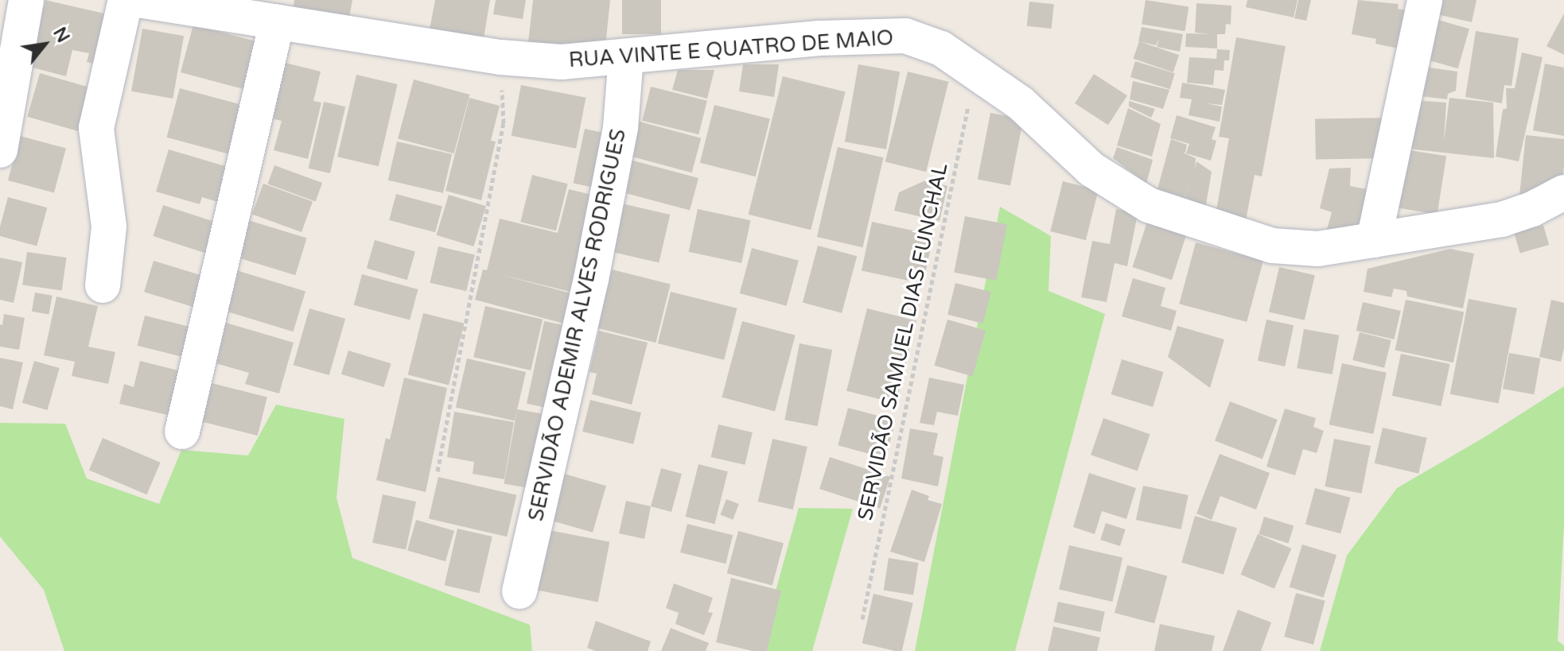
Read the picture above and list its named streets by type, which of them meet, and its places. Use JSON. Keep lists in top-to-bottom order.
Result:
{
  "streets": {
    "street": ["RUA VINTE E QUATRO DE MAIO", "SERVIDÃO ADEMIR ALVES RODRIGUES"],
    "path": ["SERVIDÃO SAMUEL DIAS FUNCHAL"]
  },
  "crossings": [
    ["RUA VINTE E QUATRO DE MAIO", "SERVIDÃO ADEMIR ALVES RODRIGUES"],
    ["RUA VINTE E QUATRO DE MAIO", "SERVIDÃO SAMUEL DIAS FUNCHAL"]
  ],
  "north": "top right"
}
